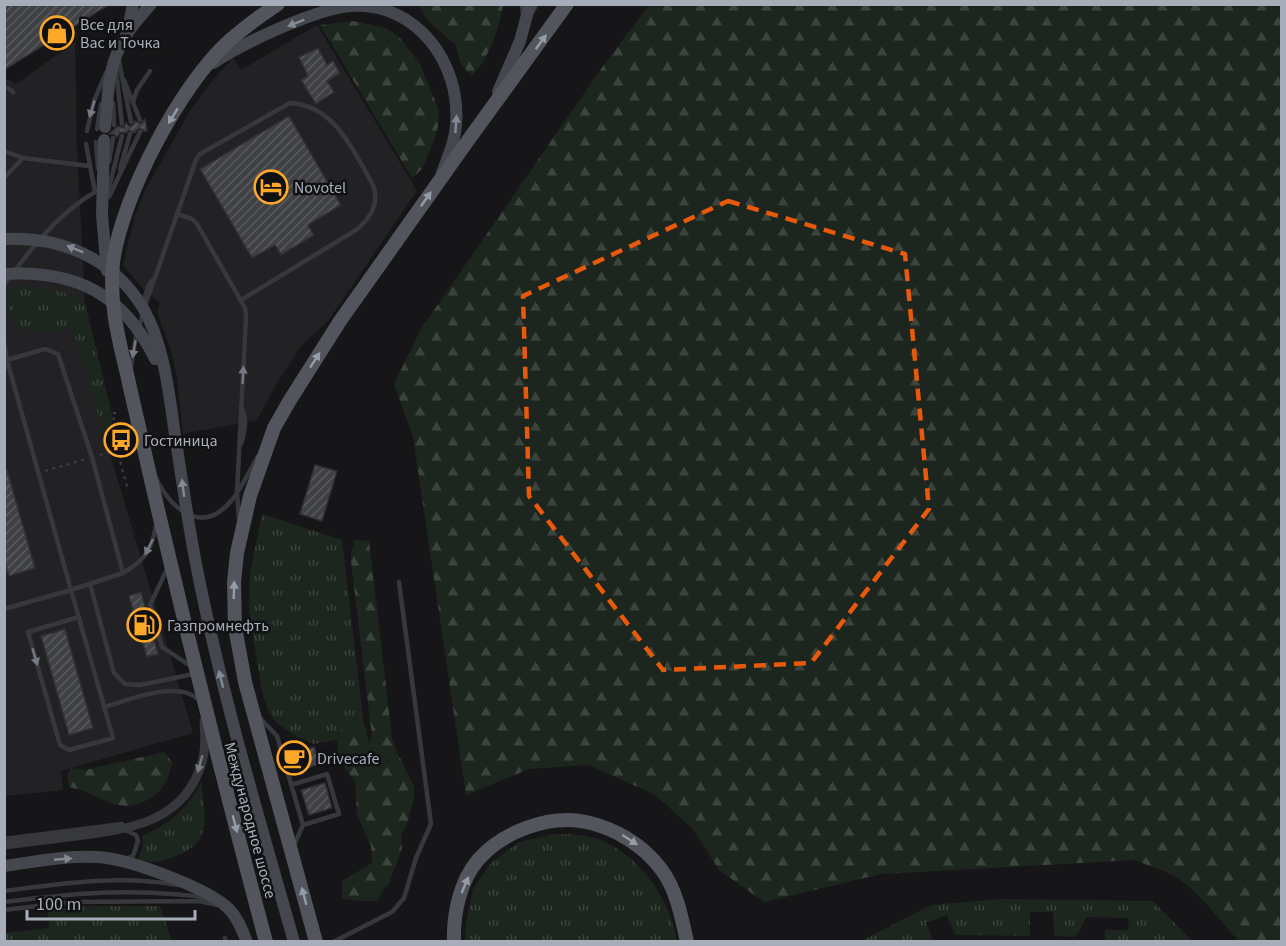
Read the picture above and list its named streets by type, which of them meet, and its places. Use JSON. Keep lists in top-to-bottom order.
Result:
{
  "streets": {
    "main road": ["Международное шоссе"]
  },
  "places": {
    "shop": ["Все для Вас и Точка"],
    "hotel": ["Novotel"],
    "bus stop": ["Гостиница"],
    "fuel station": ["Газпромнефть"],
    "cafe": ["Drivecafe"]
  },
  "scale_bar": "100 m"
}
